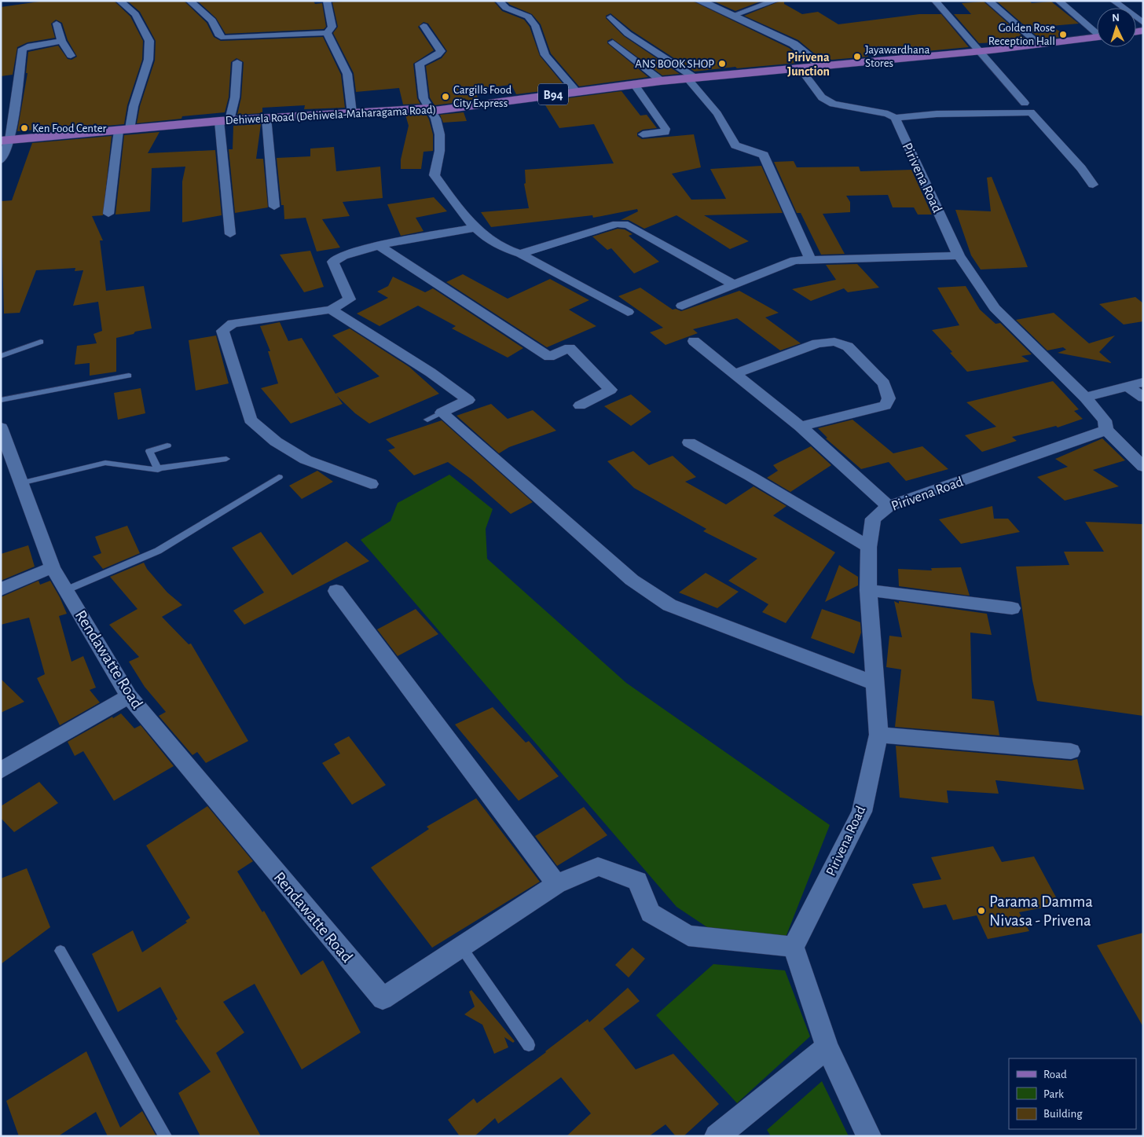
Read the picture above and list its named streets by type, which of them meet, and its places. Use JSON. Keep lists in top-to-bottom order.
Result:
{
  "streets": {
    "main road": ["B94", "Dehiwela Road (Dehiwela-Maharagama Road)"],
    "street": ["Pirivena Road", "Rendawatte Road"]
  },
  "crossings": [
    ["Pirivena Road", "Rendawatte Road"]
  ],
  "districts": ["Pirivena Junction"],
  "places": [
    "Golden Rose Reception Hall",
    "Jayawardhana Stores",
    "ANS BOOK SHOP",
    "Cargills Food City Express",
    "Ken Food Center",
    "Parama Damma Nivasa - Privena"
  ],
  "legend": ["Road", "Park", "Building"],
  "north": "top"
}
